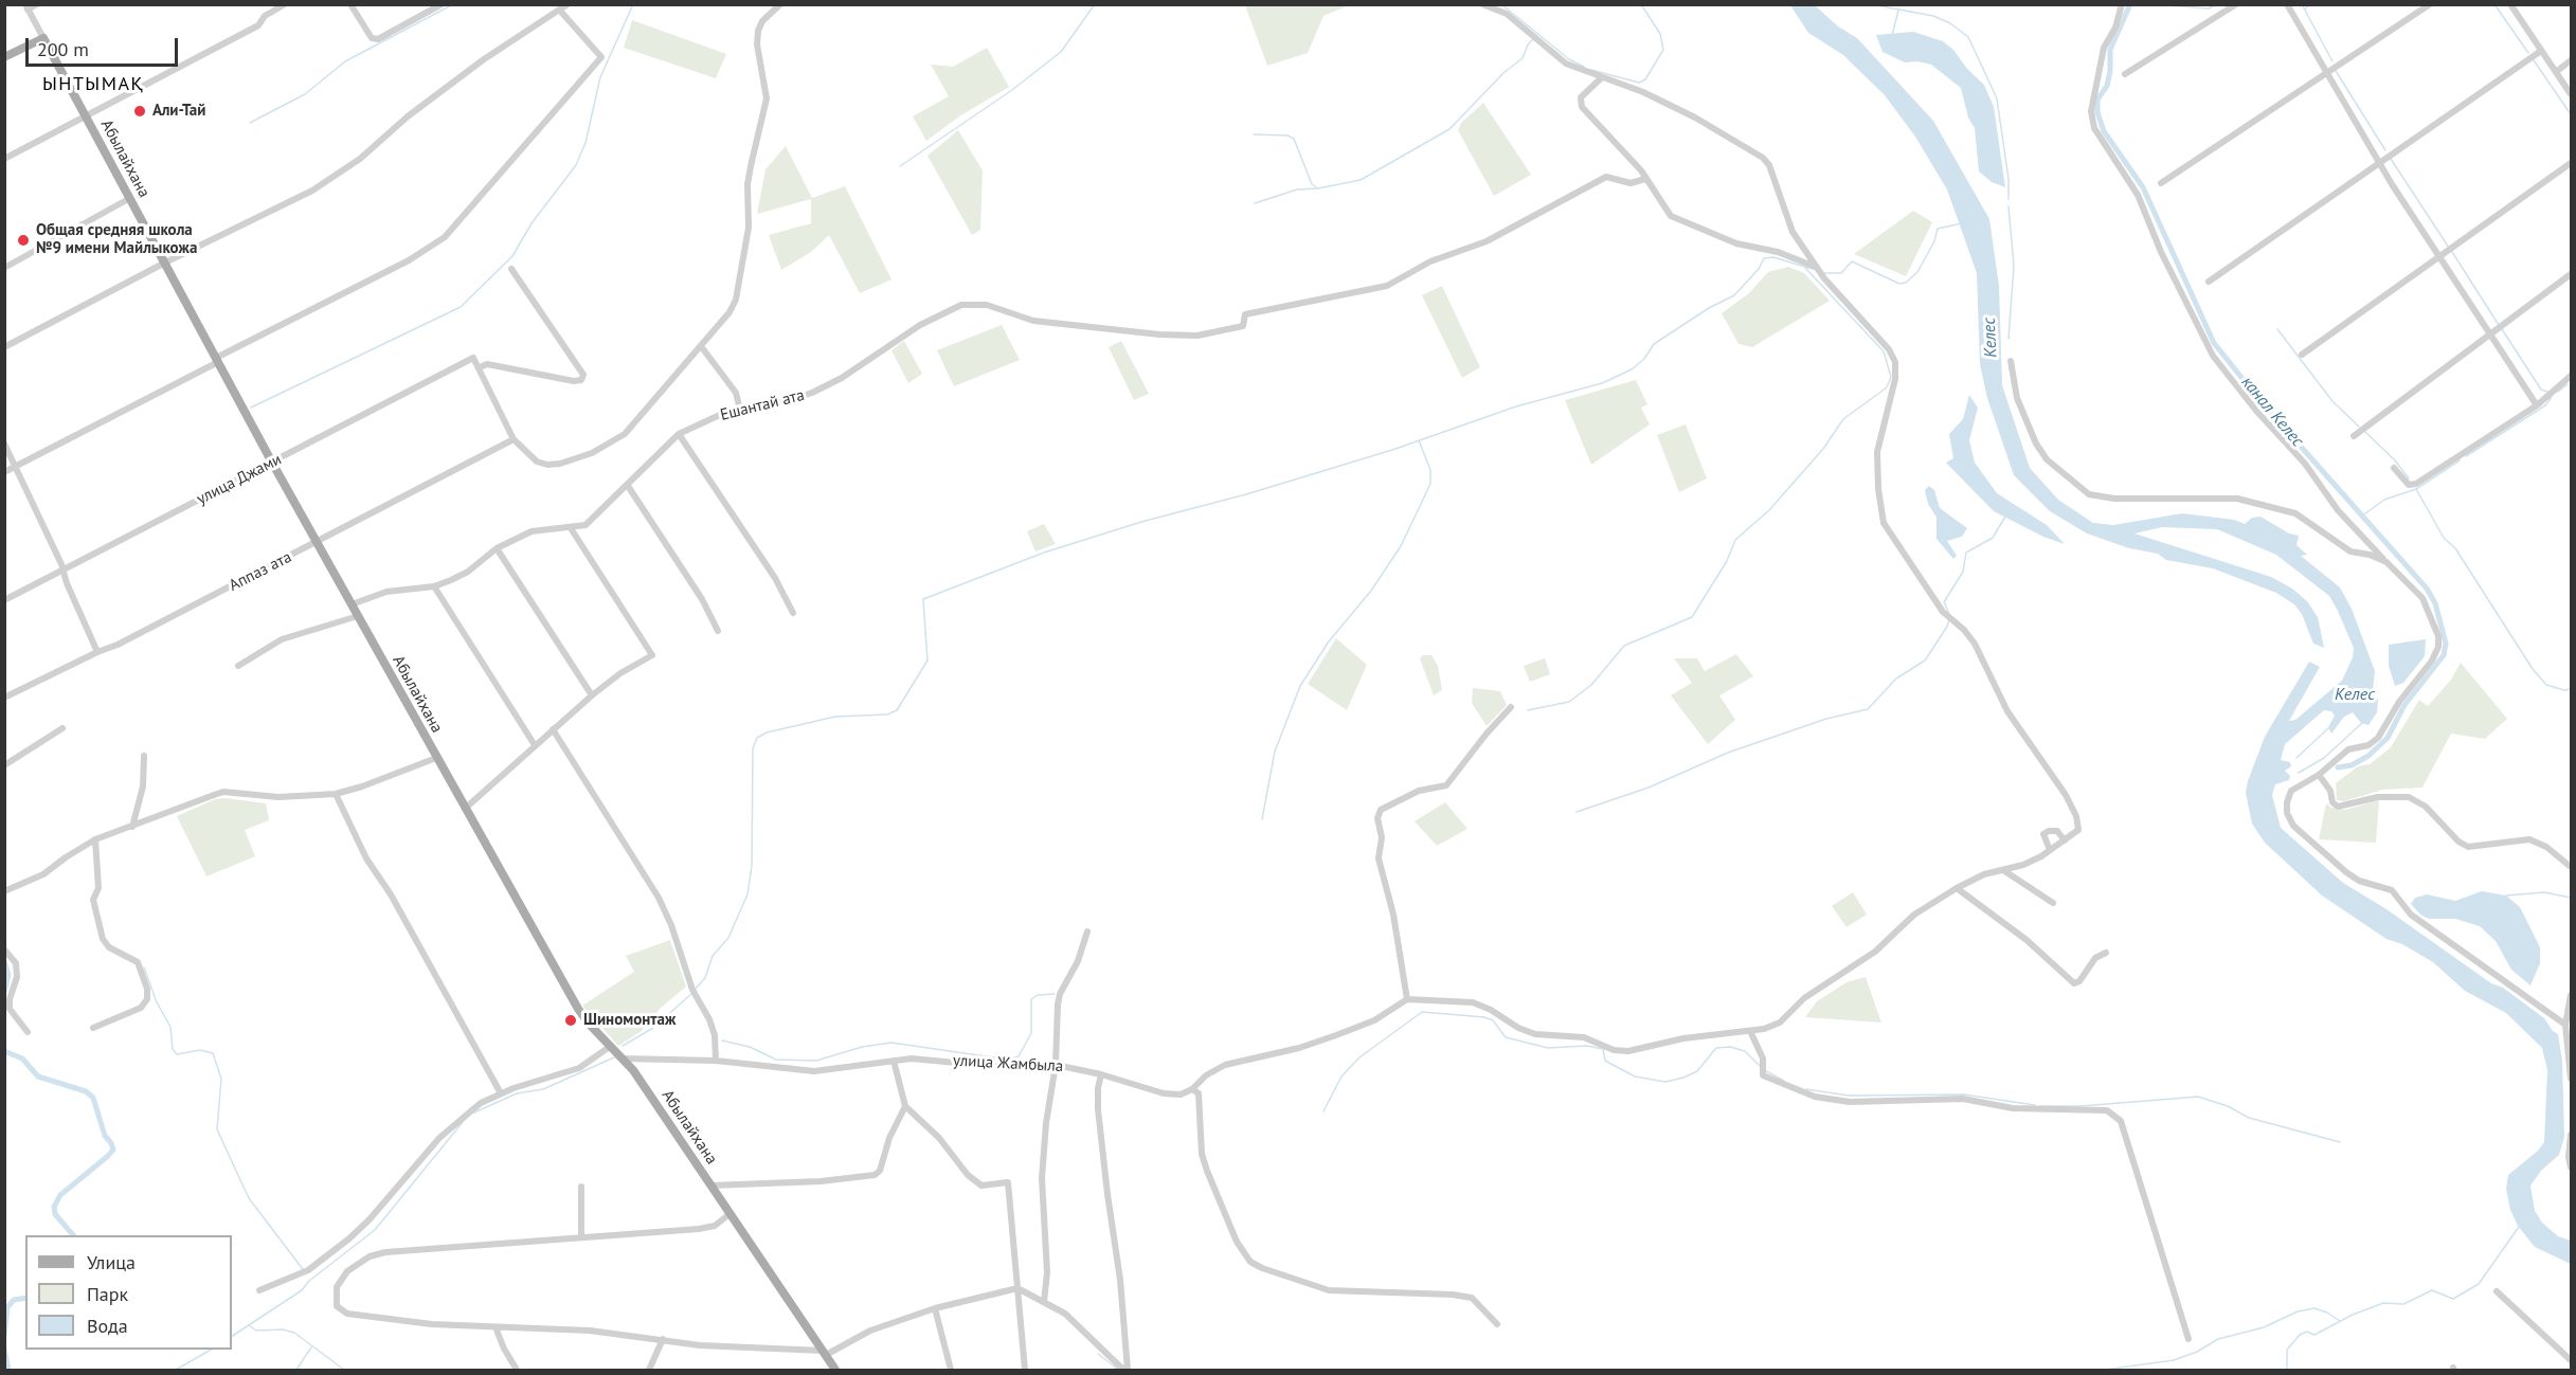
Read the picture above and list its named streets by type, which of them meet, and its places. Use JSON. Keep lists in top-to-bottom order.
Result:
{
  "streets": {
    "main road": ["Абылайхана"],
    "street": [
      "Ешантай ата",
      "улица Джами",
      "Аппаз ата",
      "улица Жамбыла"
    ]
  },
  "crossings": [
    ["Абылайхана", "Ешантай ата"],
    ["Абылайхана", "улица Джами"],
    ["Абылайхана", "Аппаз ата"],
    ["Абылайхана", "улица Жамбыла"]
  ],
  "districts": ["ЫНТЫМАҚ"],
  "water": ["Келес", "канал Келес"],
  "places": ["Али-Тай", "Общая средняя школа №9 имени Майлыкожа", "Шиномонтаж"],
  "legend": ["Улица", "Парк", "Вода"],
  "scale_bar": "200 m"
}
